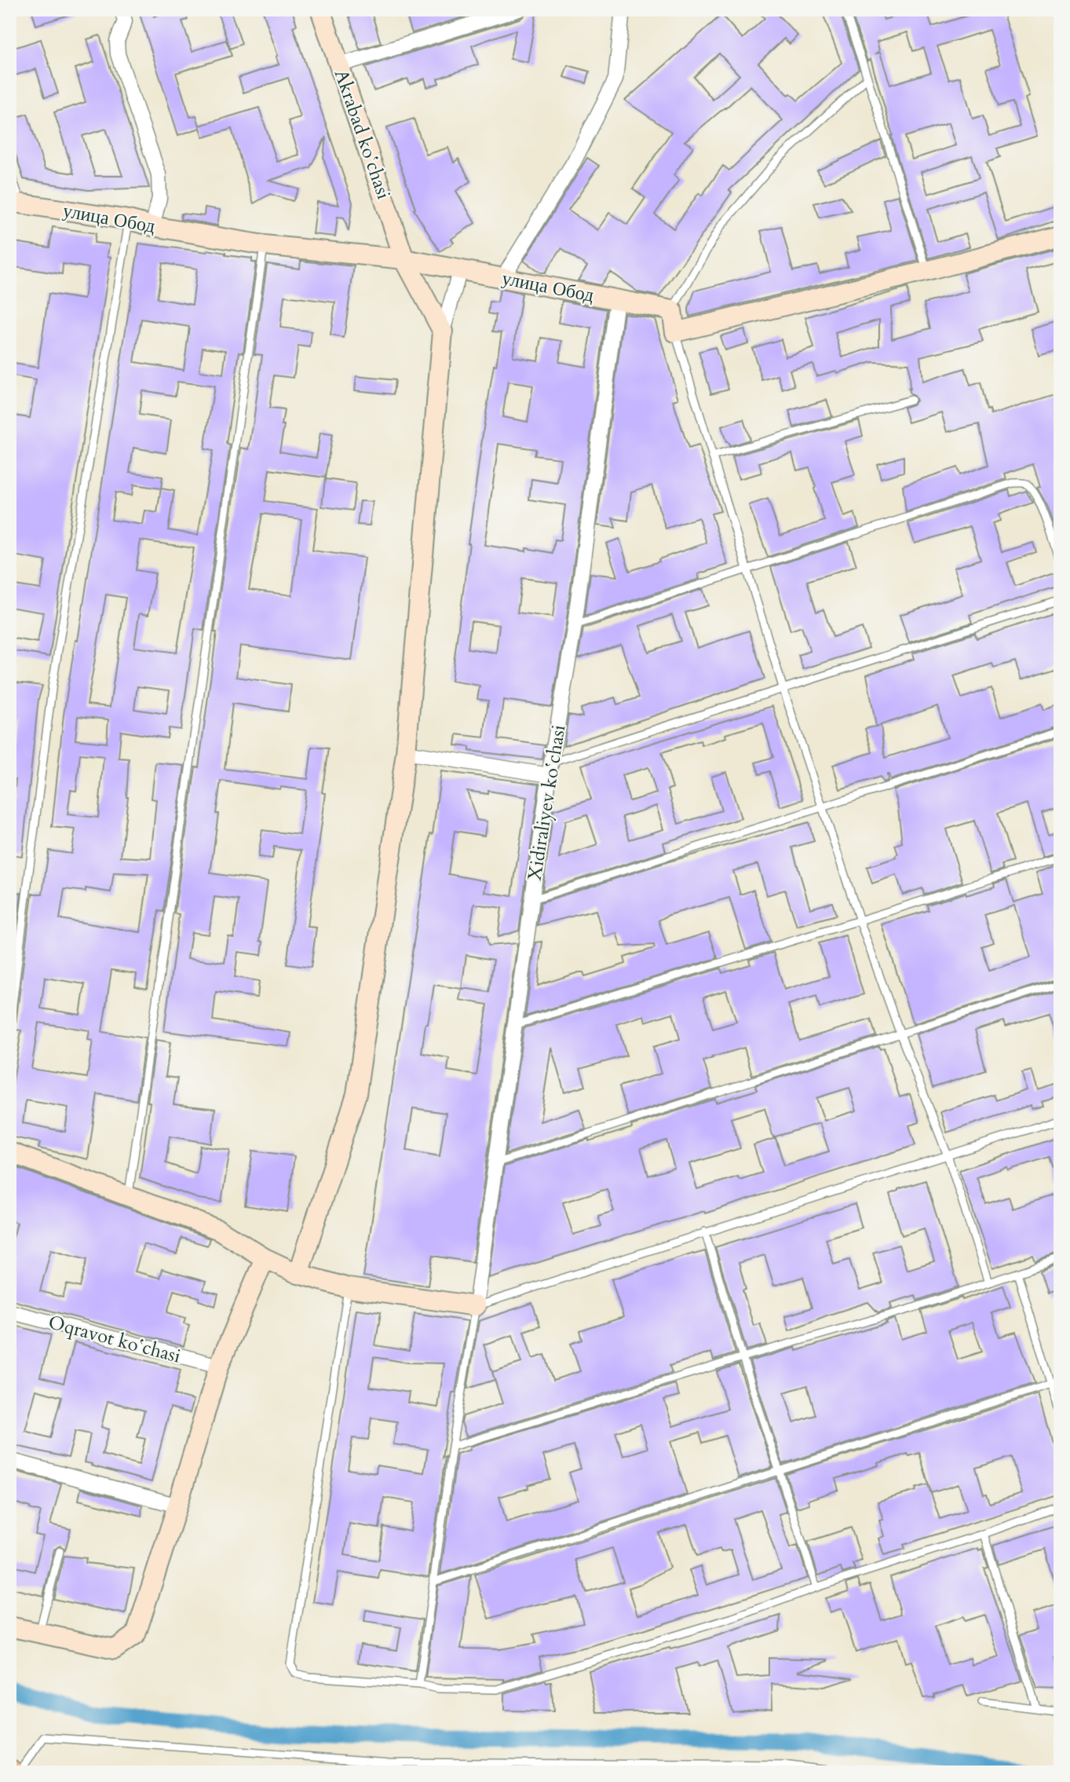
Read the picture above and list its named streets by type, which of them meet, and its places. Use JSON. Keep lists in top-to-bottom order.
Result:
{
  "streets": {
    "street": [
      "Akrabad koʻchasi",
      "улица Обод",
      "Xidiraliyev koʻchasi",
      "Oqravot koʻchasi"
    ]
  },
  "crossings": [
    ["Akrabad koʻchasi", "улица Обод"],
    ["улица Обод", "Xidiraliyev koʻchasi"]
  ]
}
